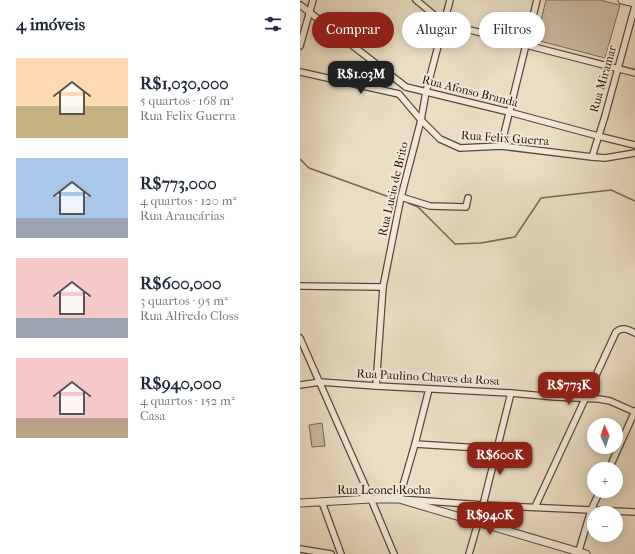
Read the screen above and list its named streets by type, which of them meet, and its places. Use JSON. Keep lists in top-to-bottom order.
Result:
{
  "streets": {
    "street": [
      "Rua Miramar",
      "Rua Afonso Branda",
      "Rua Felix Guerra",
      "Rua Lucio de Brito",
      "Rua Paulino Chaves da Rosa",
      "Rua Leonel Rocha"
    ]
  },
  "crossings": [
    ["Rua Miramar", "Rua Afonso Branda"],
    ["Rua Miramar", "Rua Felix Guerra"],
    ["Rua Afonso Branda", "Rua Lucio de Brito"],
    ["Rua Felix Guerra", "Rua Lucio de Brito"],
    ["Rua Lucio de Brito", "Rua Paulino Chaves da Rosa"]
  ],
  "north": "top",
  "page": {
    "heading": "4 imóveis",
    "chip": ["Comprar", "Alugar", "Filtros"],
    "list": [
      {
        "name": "R$1,030,000",
        "note": "5 quartos · 168 m² · Rua Felix Guerra"
      },
      {
        "name": "R$773,000",
        "note": "4 quartos · 120 m² · Rua Araucárias"
      },
      {
        "name": "R$600,000",
        "note": "3 quartos · 95 m² · Rua Alfredo Closs"
      },
      {
        "name": "R$940,000",
        "note": "4 quartos · 152 m² · Casa"
      }
    ],
    "price": [
      "R$1.03M",
      "R$773K",
      "R$600K",
      "R$940K"
    ],
    "map_buttons": ["+", "−"]
  }
}
